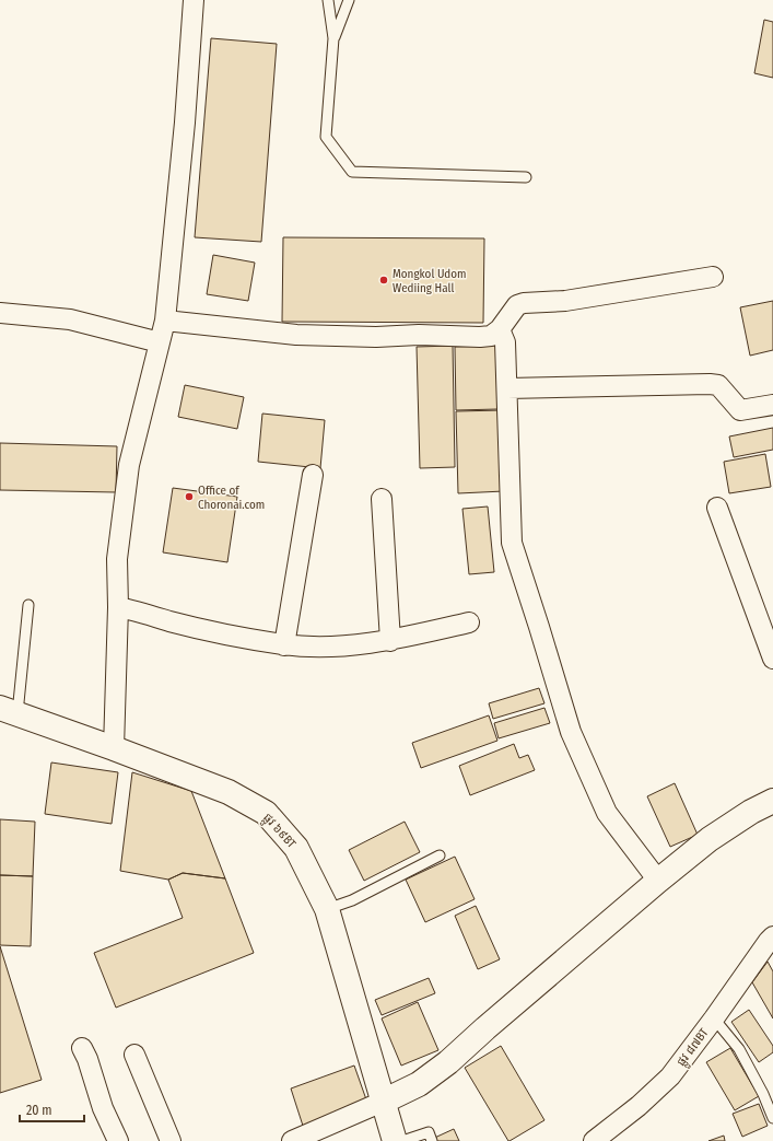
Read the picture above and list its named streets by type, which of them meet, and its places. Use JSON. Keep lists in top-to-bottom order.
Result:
{
  "streets": {
    "street": ["ផ្លូវ ៦៩BT", "ផ្លូវ ៨៧BT"]
  },
  "places": ["Mongkol Udom Wediing Hall", "Office of Choronai.com"],
  "scale_bar": "20 m"
}
